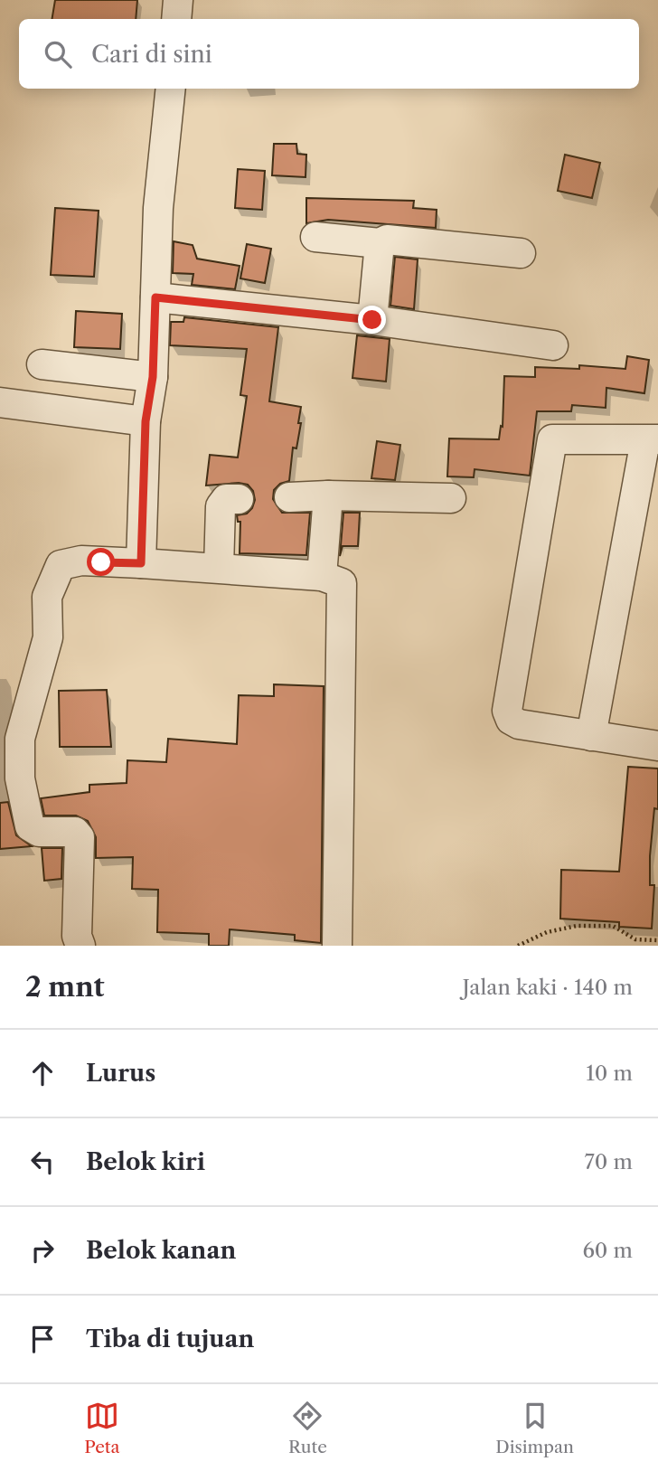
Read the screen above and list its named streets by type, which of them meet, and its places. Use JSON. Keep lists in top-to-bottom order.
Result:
{
  "page": {
    "search": "Cari di sini",
    "heading": ["2 mnt", "Jalan kaki · 140 m"],
    "list": [
      ["Lurus", "10 m"],
      ["Belok kiri", "70 m"],
      ["Belok kanan", "60 m"],
      "Tiba di tujuan"
    ],
    "nav": ["Peta", "Rute", "Disimpan"]
  }
}
